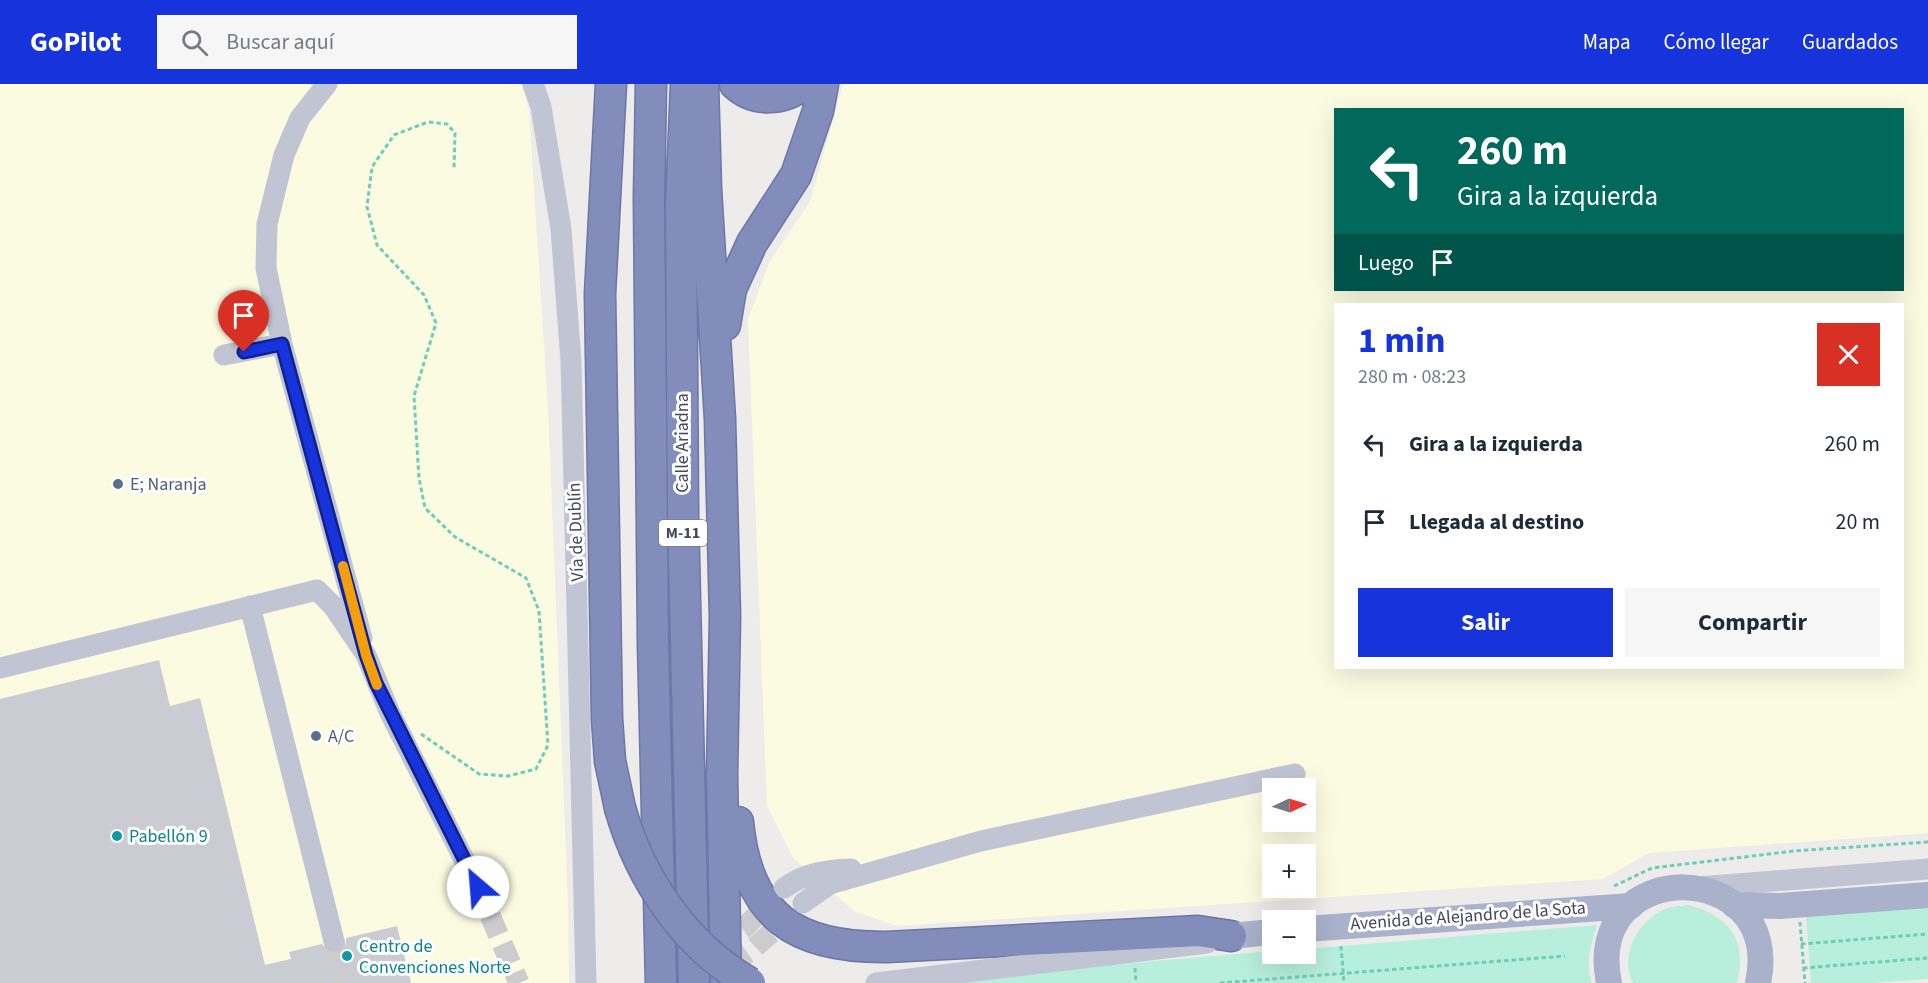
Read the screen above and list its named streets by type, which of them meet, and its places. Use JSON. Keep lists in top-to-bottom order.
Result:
{
  "streets": {
    "highway": ["Calle Ariadna", "M-11"],
    "main road": ["Avenida de Alejandro de la Sota"],
    "street": ["Vía de Dublín"]
  },
  "places": [
    "E; Naranja",
    "A/C",
    "Pabellón 9",
    "Centro de Convenciones Norte"
  ],
  "north": "right",
  "page": {
    "header": "GoPilot",
    "search": "Buscar aquí",
    "nav": ["Mapa", "Cómo llegar", "Guardados"],
    "turn": ["260 m", "Gira a la izquierda"],
    "then": "Luego",
    "heading": ["1 min", "280 m · 08:23"],
    "list": [
      {
        "name": "Gira a la izquierda",
        "value": "260 m"
      },
      {
        "name": "Llegada al destino",
        "value": "20 m"
      }
    ],
    "buttons": ["Salir", "Compartir"],
    "map_buttons": ["+", "−"]
  }
}
